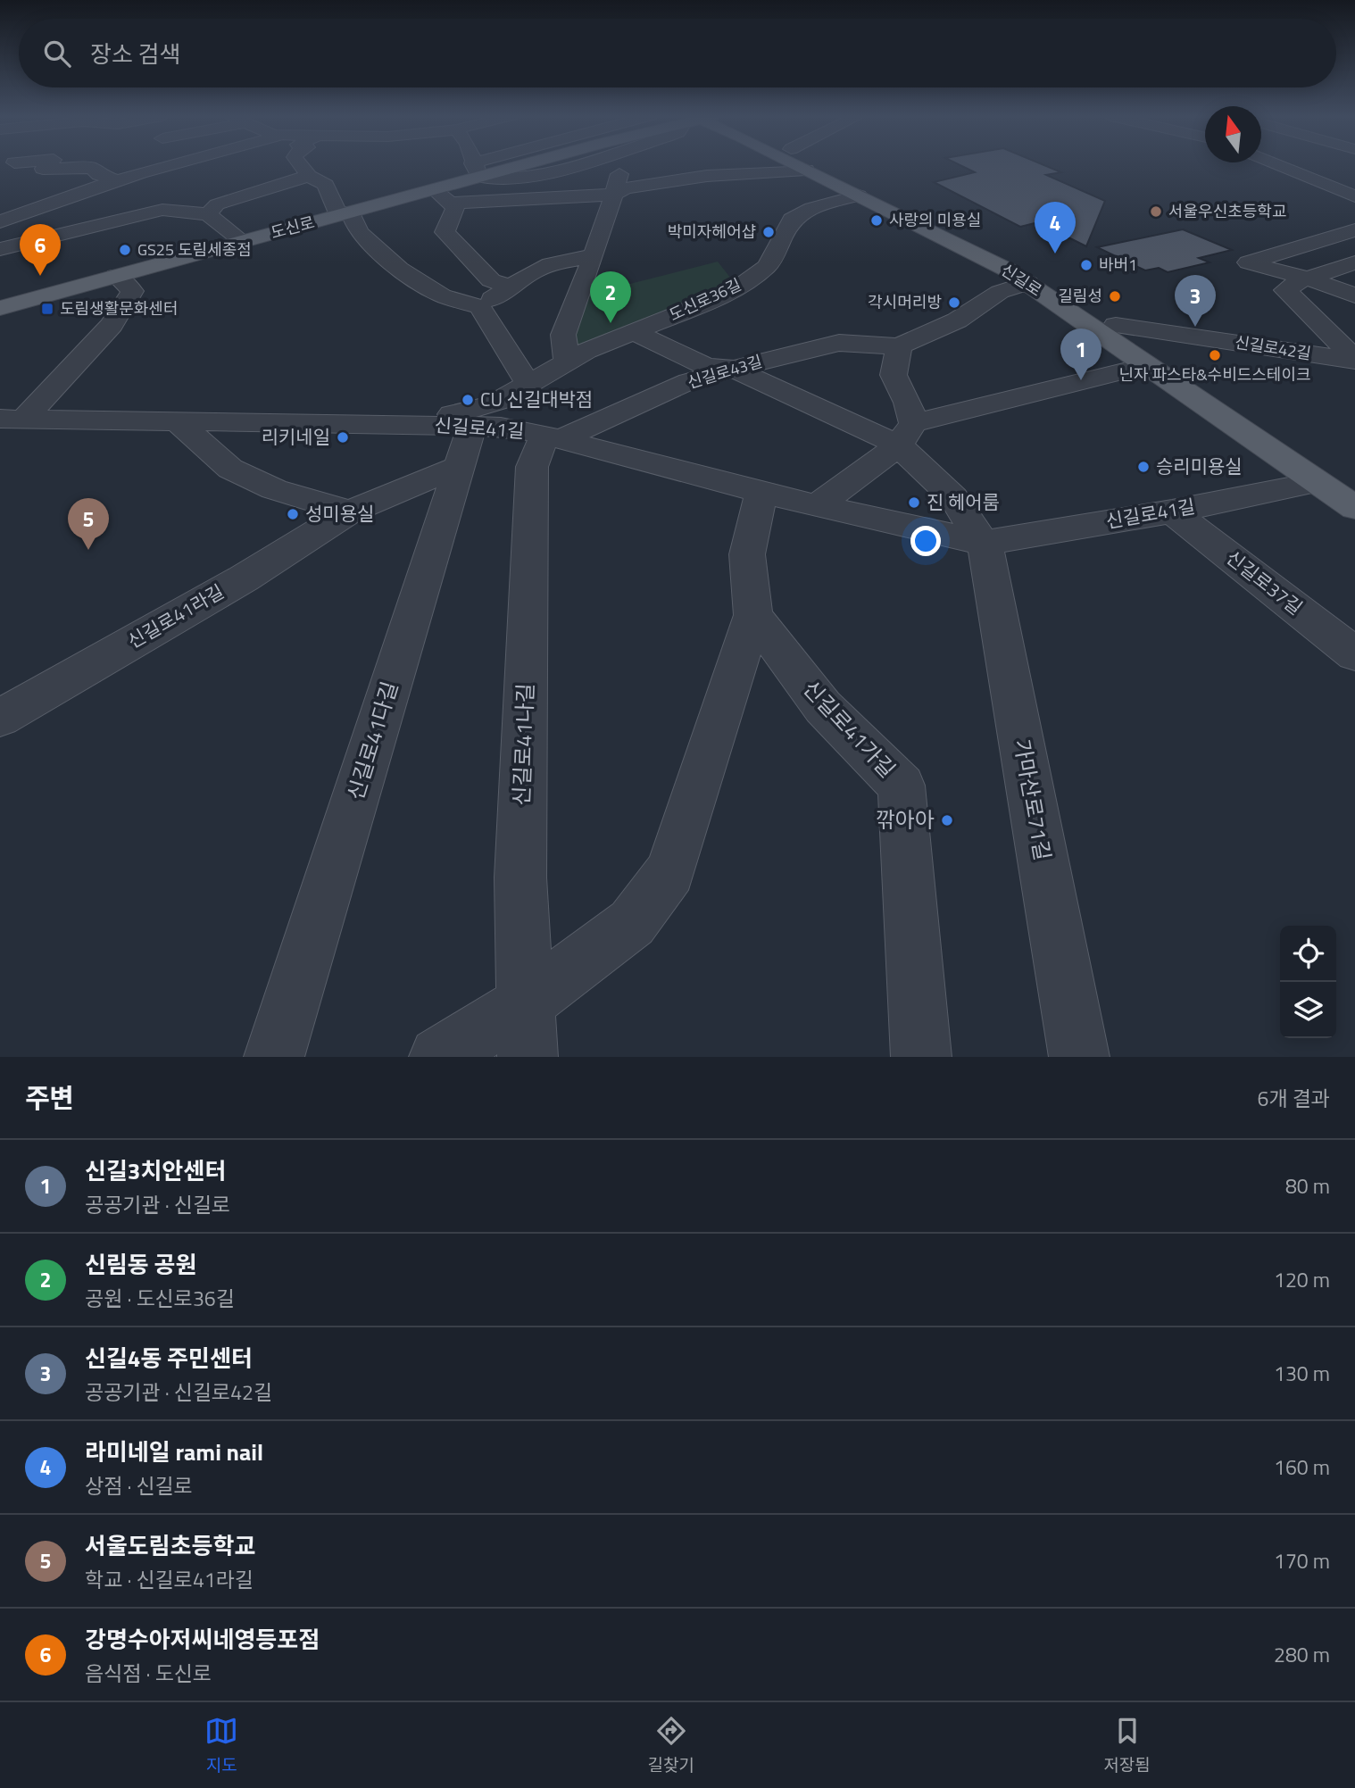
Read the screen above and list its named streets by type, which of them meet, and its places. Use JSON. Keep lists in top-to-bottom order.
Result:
{
  "streets": {
    "main road": ["도신로", "신길로"],
    "street": [
      "도신로36길",
      "신길로42길",
      "신길로43길",
      "신길로41길",
      "신길로37길",
      "신길로41라길",
      "신길로41가길",
      "신길로41다길",
      "신길로41나길",
      "가마산로71길"
    ]
  },
  "crossings": [
    ["신길로", "도신로36길"],
    ["신길로", "신길로42길"],
    ["신길로", "신길로43길"],
    ["신길로", "신길로41길"],
    ["도신로36길", "신길로41길"],
    ["도신로36길", "신길로41라길"],
    ["도신로36길", "신길로41다길"],
    ["신길로43길", "신길로41길"],
    ["신길로43길", "신길로41나길"],
    ["신길로41길", "신길로37길"],
    ["신길로41길", "신길로41라길"],
    ["신길로41길", "신길로41다길"],
    ["신길로41길", "신길로41나길"],
    ["신길로41길", "가마산로71길"],
    ["신길로41라길", "신길로41다길"]
  ],
  "places": {
    "other": [
      "서울우신초등학교",
      "사랑의 미용실",
      "박미자헤어샵",
      "GS25 도림세종점",
      "바버1",
      "길림성",
      "각시머리방",
      "닌자 파스타&수비드스테이크",
      "CU 신길대박점",
      "리키네일",
      "승리미용실",
      "진 헤어룸",
      "성미용실",
      "깎아아"
    ],
    "transit": ["도림생활문화센터"]
  },
  "north": "top",
  "page": {
    "search": "장소 검색",
    "pins": [
      "4",
      "6",
      "2",
      "3",
      "1",
      "5"
    ],
    "heading": ["주변", "6개 결과"],
    "list": [
      {
        "mark": "1",
        "name": "신길3치안센터",
        "note": "공공기관 · 신길로",
        "value": "80 m"
      },
      {
        "mark": "2",
        "name": "신림동 공원",
        "note": "공원 · 도신로36길",
        "value": "120 m"
      },
      {
        "mark": "3",
        "name": "신길4동 주민센터",
        "note": "공공기관 · 신길로42길",
        "value": "130 m"
      },
      {
        "mark": "4",
        "name": "라미네일 rami nail",
        "note": "상점 · 신길로",
        "value": "160 m"
      },
      {
        "mark": "5",
        "name": "서울도림초등학교",
        "note": "학교 · 신길로41라길",
        "value": "170 m"
      },
      {
        "mark": "6",
        "name": "강명수아저씨네영등포점",
        "note": "음식점 · 도신로",
        "value": "280 m"
      }
    ],
    "nav": ["지도", "길찾기", "저장됨"]
  }
}
